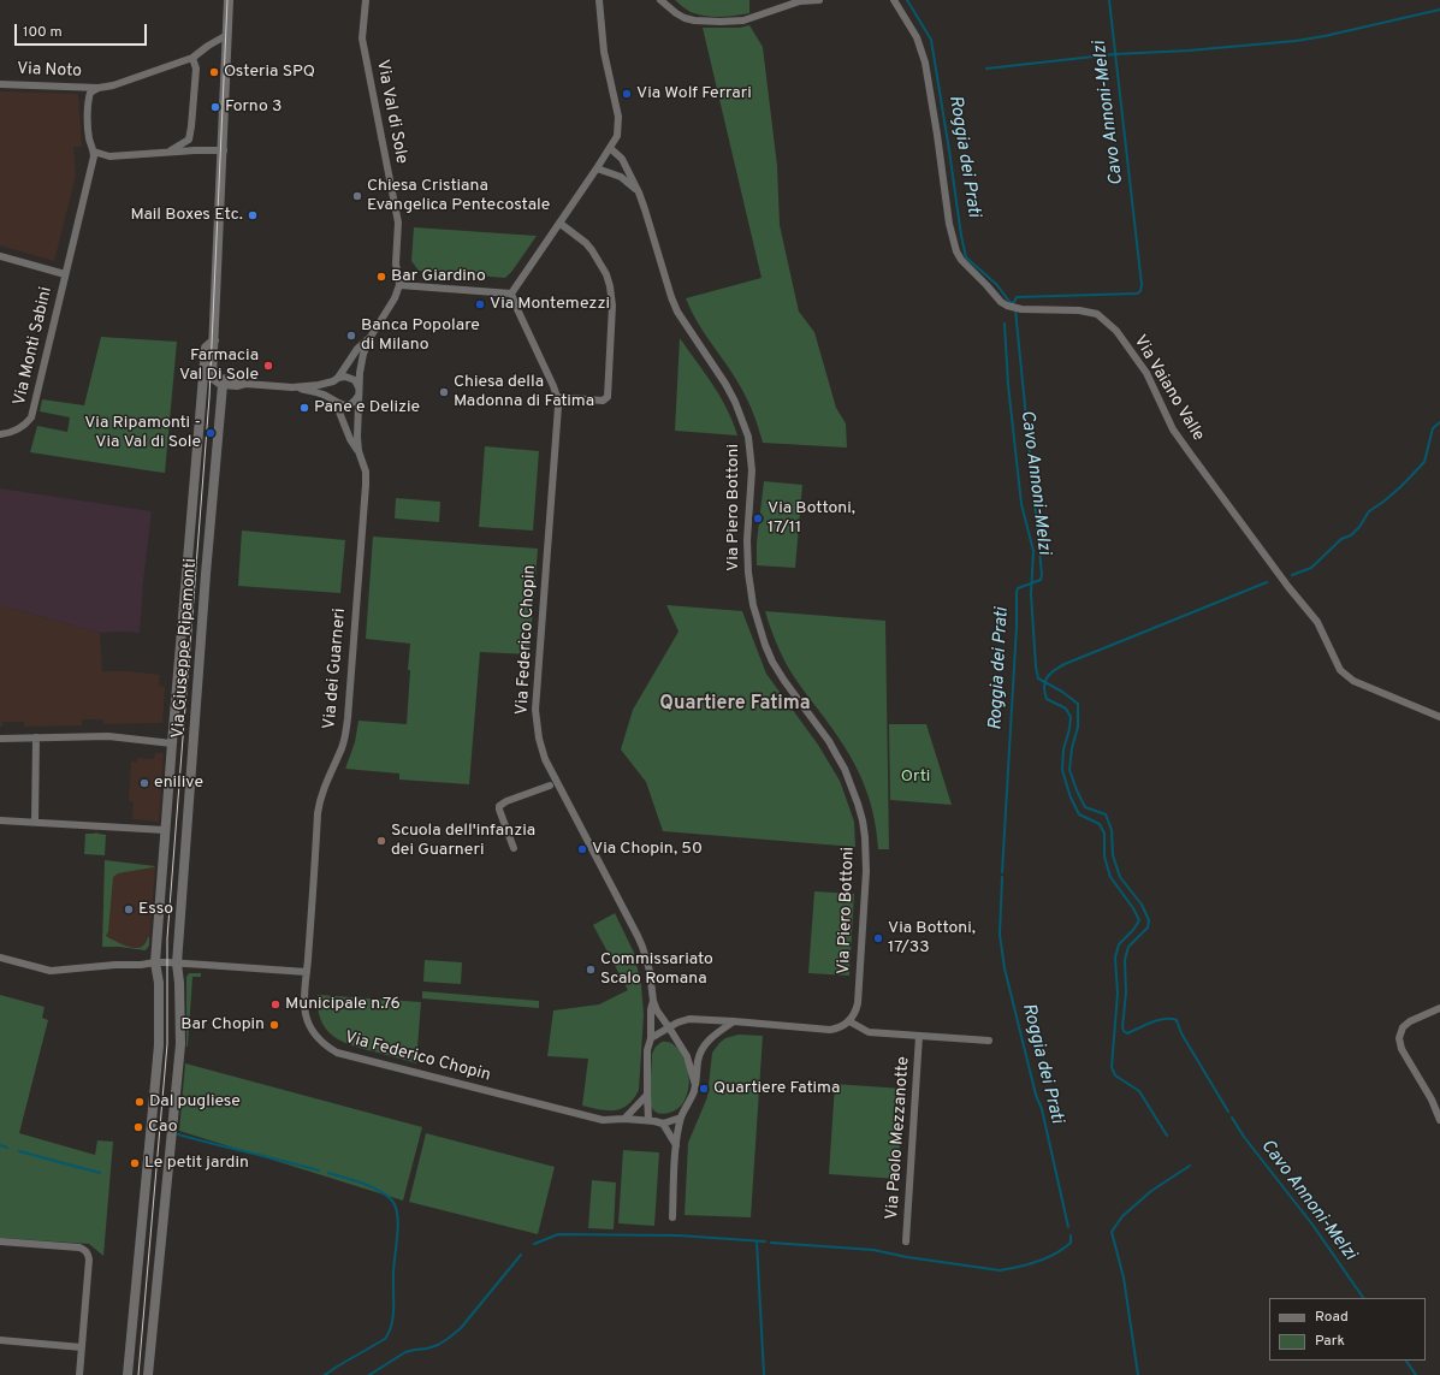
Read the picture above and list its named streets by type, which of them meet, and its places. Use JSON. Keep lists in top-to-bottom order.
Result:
{
  "streets": {
    "street": [
      "Via Noto",
      "Via Val di Sole",
      "Via Monti Sabini",
      "Via Vaiano Valle",
      "Via Piero Bottoni",
      "Via Federico Chopin",
      "Via Giuseppe Ripamonti",
      "Via dei Guarneri",
      "Via Paolo Mezzanotte"
    ]
  },
  "crossings": [
    ["Via Noto", "Via Monti Sabini"],
    ["Via Noto", "Via Giuseppe Ripamonti"],
    ["Via Federico Chopin", "Via dei Guarneri"]
  ],
  "districts": ["Quartiere Fatima"],
  "water": ["Cavo Annoni-Melzi", "Roggia dei Prati"],
  "parks": ["Orti"],
  "places": [
    "Osteria SPQ",
    "Via Wolf Ferrari",
    "Forno 3",
    "Chiesa Cristiana Evangelica Pentecostale",
    "Mail Boxes Etc.",
    "Bar Giardino",
    "Via Montemezzi",
    "Banca Popolare di Milano",
    "Farmacia Val Di Sole",
    "Chiesa della Madonna di Fatima",
    "Pane e Delizie",
    "Via Ripamonti - Via Val di Sole",
    "Via Bottoni, 17/11",
    "enilive",
    "Scuola dell'infanzia dei Guarneri",
    "Via Chopin, 50",
    "Esso",
    "Via Bottoni, 17/33",
    "Commissariato Scalo Romana",
    "Municipale n.76",
    "Bar Chopin",
    "Quartiere Fatima",
    "Dal pugliese",
    "Cao",
    "Le petit jardin"
  ],
  "legend": ["Road", "Park"],
  "scale_bar": "100 m"
}
